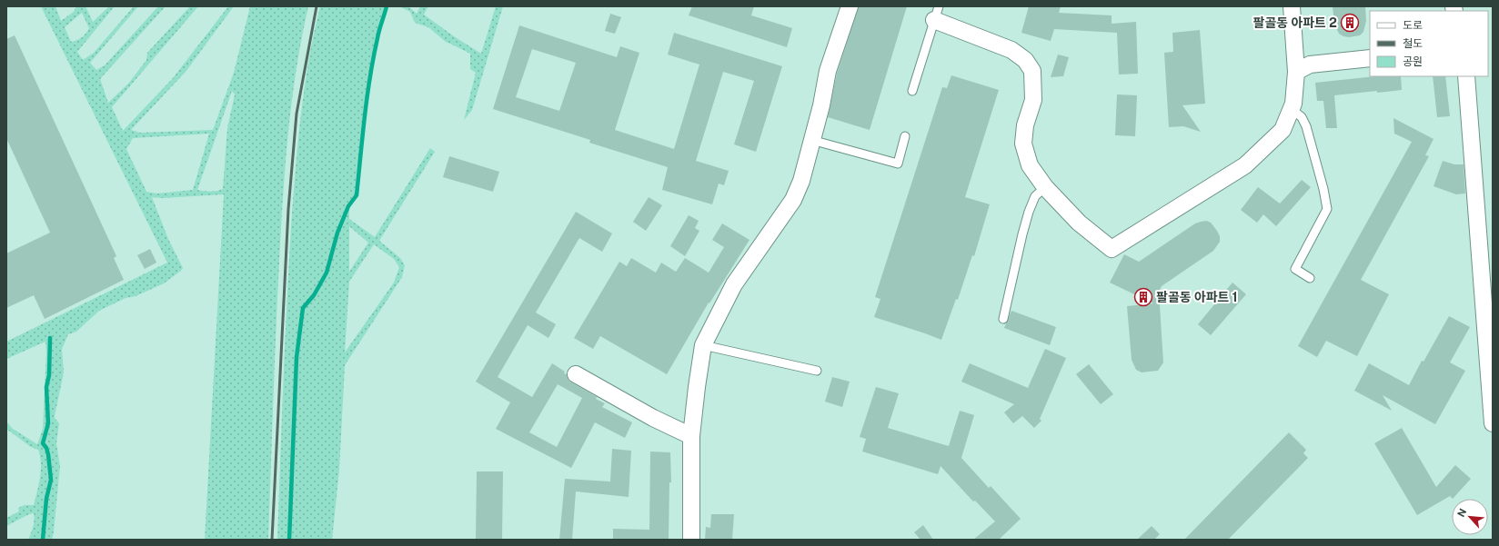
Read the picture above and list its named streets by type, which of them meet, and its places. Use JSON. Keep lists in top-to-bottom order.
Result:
{
  "places": {
    "building": ["팔골동 아파트 2", "팔골동 아파트 1"]
  },
  "legend": ["도로", "철도", "공원"],
  "north": "top left"
}
